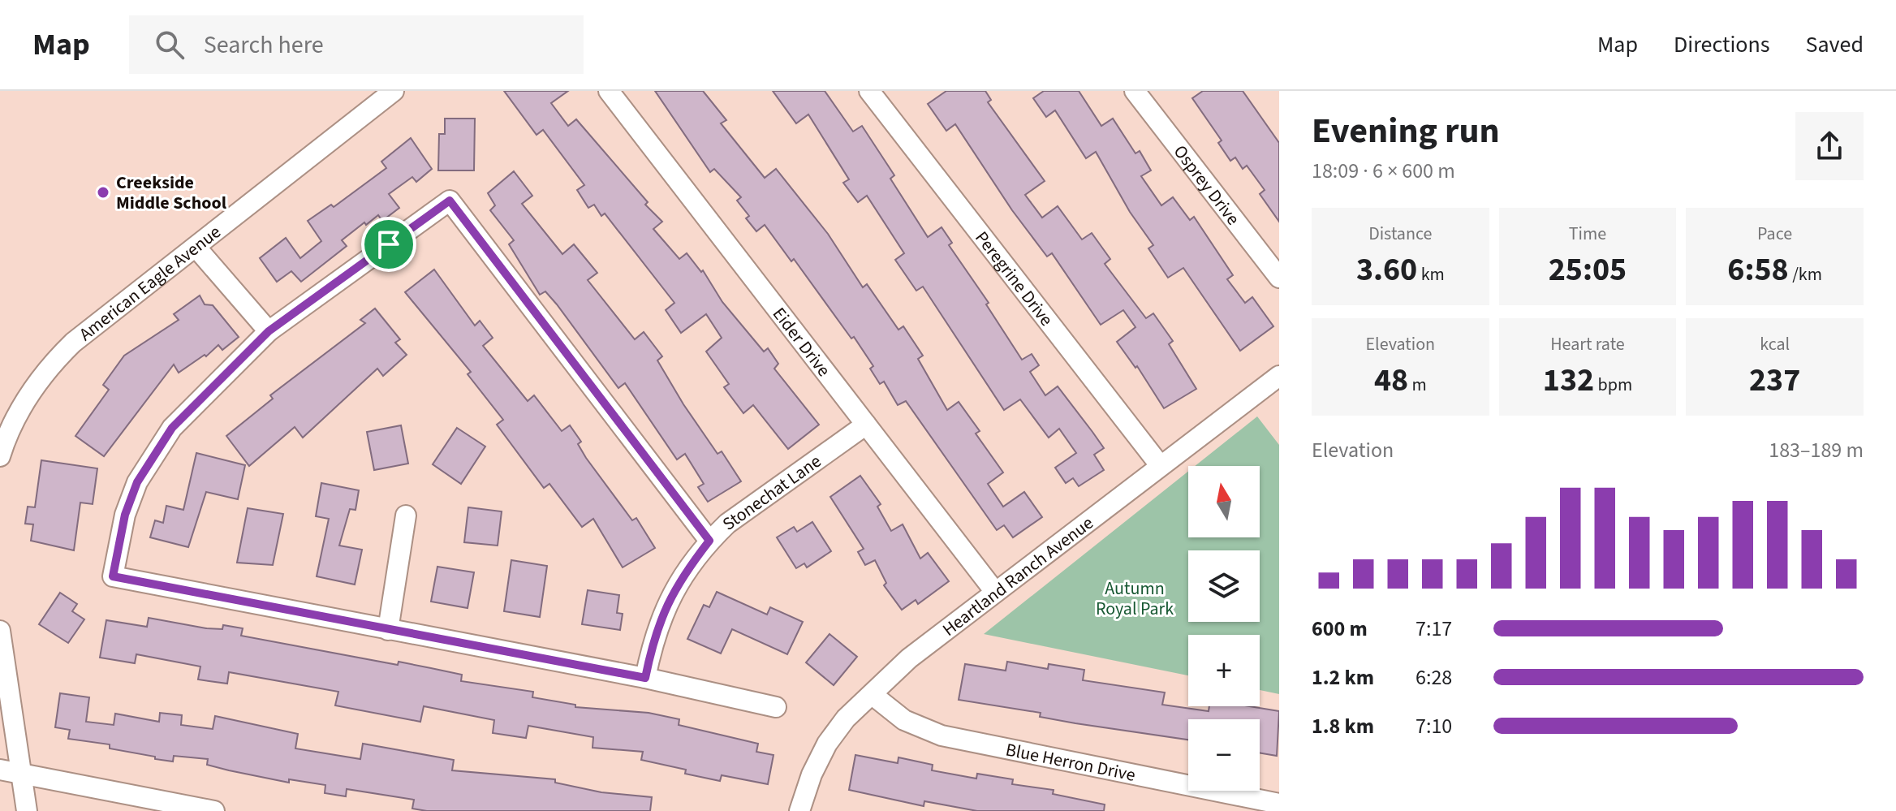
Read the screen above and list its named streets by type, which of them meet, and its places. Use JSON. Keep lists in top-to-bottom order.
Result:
{
  "streets": {
    "street": [
      "Osprey Drive",
      "Peregrine Drive",
      "American Eagle Avenue",
      "Eider Drive",
      "Stonechat Lane",
      "Heartland Ranch Avenue",
      "Blue Herron Drive"
    ]
  },
  "crossings": [
    ["Peregrine Drive", "Heartland Ranch Avenue"],
    ["Eider Drive", "Stonechat Lane"],
    ["Eider Drive", "Heartland Ranch Avenue"],
    ["Heartland Ranch Avenue", "Blue Herron Drive"]
  ],
  "parks": ["Autumn Royal Park"],
  "places": ["Creekside Middle School"],
  "north": "top",
  "page": {
    "header": "Map",
    "search": "Search here",
    "nav": ["Map", "Directions", "Saved"],
    "heading": ["Evening run", "18:09 · 6 × 600 m"],
    "stats": [
      ["Distance", "3.60 km"],
      ["Time", "25:05"],
      ["Pace", "6:58 /km"],
      ["Elevation", "48 m"],
      ["Heart rate", "132 bpm"],
      ["kcal", "237"]
    ],
    "chart": ["Elevation", "183–189 m"],
    "map_buttons": ["+", "−"],
    "list": [
      {
        "name": "600 m",
        "note": "7:17"
      },
      {
        "name": "1.2 km",
        "note": "6:28"
      },
      {
        "name": "1.8 km",
        "note": "7:10"
      }
    ]
  }
}
